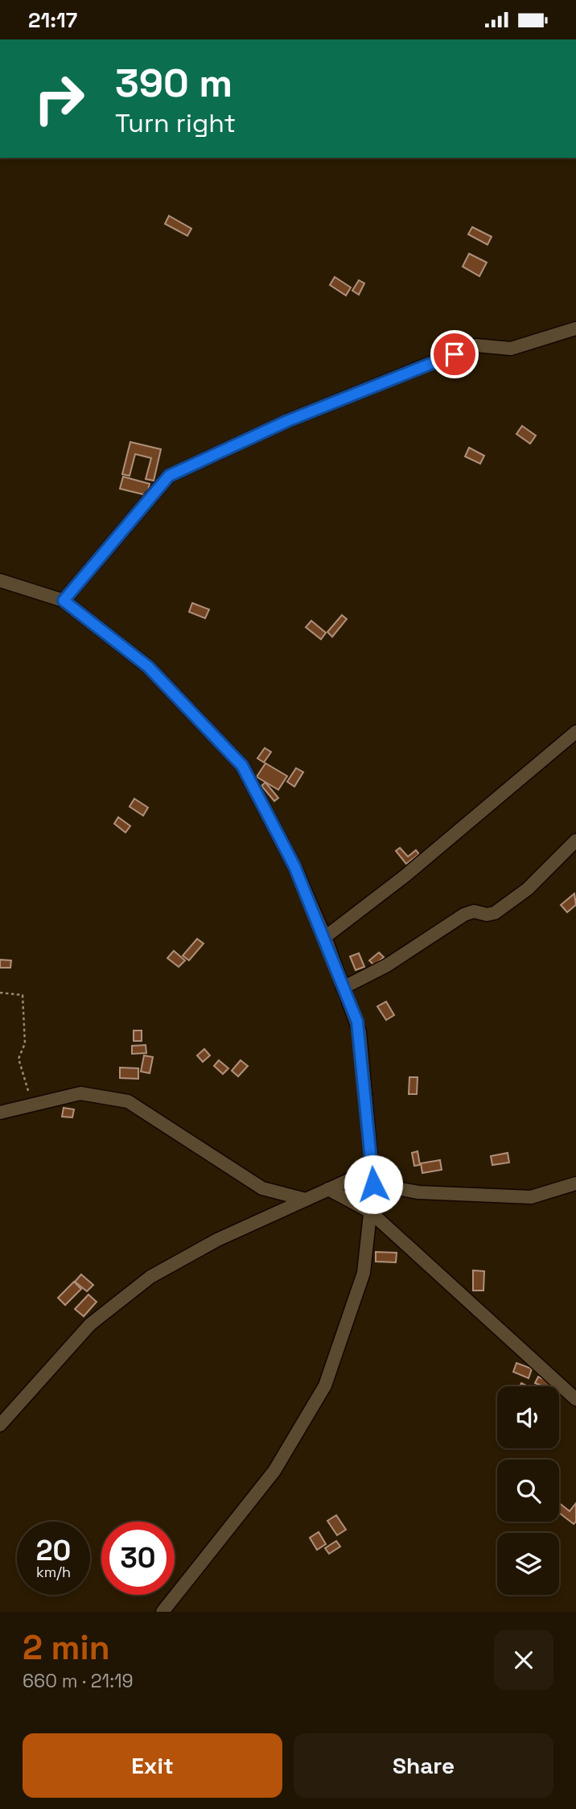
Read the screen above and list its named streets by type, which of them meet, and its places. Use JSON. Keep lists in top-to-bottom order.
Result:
{
  "page": {
    "status": "21:17",
    "turn": ["390 m", "Turn right"],
    "speed": "20 km/h",
    "limit": "30",
    "heading": ["2 min", "660 m · 21:19"],
    "buttons": ["Exit", "Share"]
  }
}
